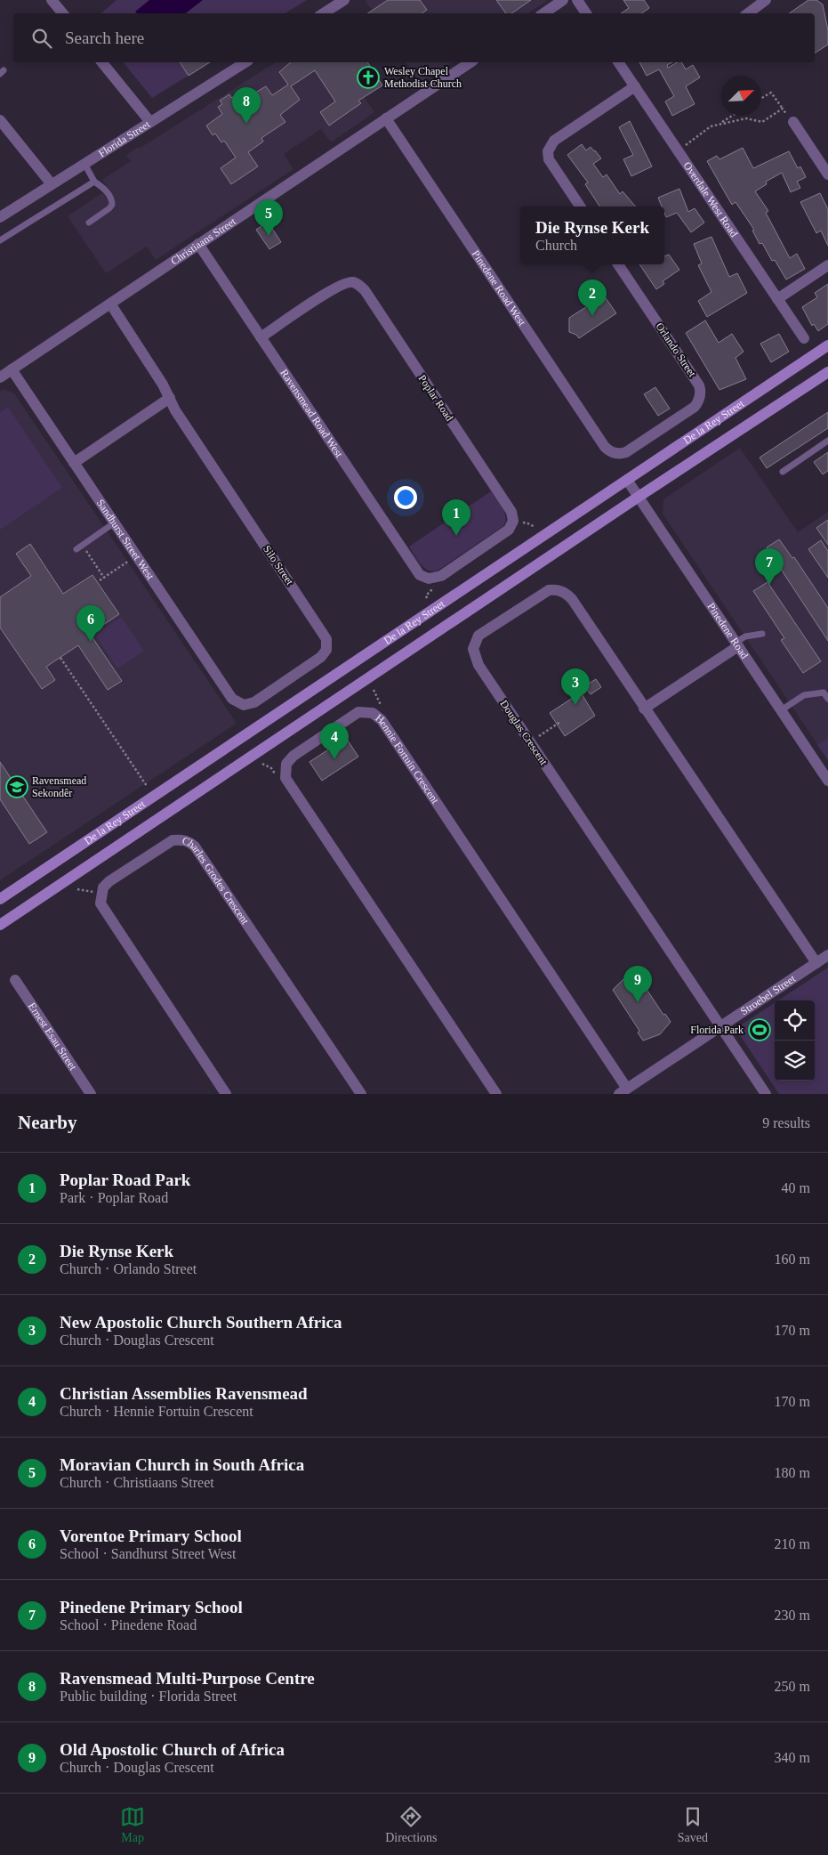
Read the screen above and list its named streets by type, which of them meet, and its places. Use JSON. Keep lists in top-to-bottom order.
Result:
{
  "streets": {
    "main road": ["De la Rey Street"],
    "street": [
      "Florida Street",
      "Overdale West Road",
      "Christiaans Street",
      "Pinedene Road West",
      "Orlando Street",
      "Poplar Road",
      "Ravensmead Road West",
      "Sandhurst Street West",
      "Silo Street",
      "Pinedene Road",
      "Douglas Crescent",
      "Hennie Fortuin Crescent",
      "Charles Grodes Crescent",
      "Stroebel Street",
      "Ernest Esau Street"
    ]
  },
  "crossings": [
    ["Christiaans Street", "Pinedene Road West"],
    ["Christiaans Street", "Ravensmead Road West"],
    ["Christiaans Street", "Sandhurst Street West"],
    ["Christiaans Street", "Silo Street"],
    ["Pinedene Road West", "Orlando Street"],
    ["Poplar Road", "Ravensmead Road West"],
    ["De la Rey Street", "Pinedene Road"],
    ["Sandhurst Street West", "Silo Street"],
    ["Douglas Crescent", "Stroebel Street"],
    ["Hennie Fortuin Crescent", "Stroebel Street"]
  ],
  "places": {
    "church": ["Wesley Chapel Methodist Church"],
    "school or university": ["Ravensmead Sekondêr"],
    "sports": ["Florida Park"]
  },
  "north": "top right",
  "page": {
    "search": "Search here",
    "pins": [
      "8",
      "5",
      "2",
      "1",
      "7",
      "6",
      "3",
      "4",
      "9"
    ],
    "popup": ["Die Rynse Kerk", "Church"],
    "heading": ["Nearby", "9 results"],
    "list": [
      {
        "mark": "1",
        "name": "Poplar Road Park",
        "note": "Park · Poplar Road",
        "value": "40 m"
      },
      {
        "mark": "2",
        "name": "Die Rynse Kerk",
        "note": "Church · Orlando Street",
        "value": "160 m"
      },
      {
        "mark": "3",
        "name": "New Apostolic Church Southern Africa",
        "note": "Church · Douglas Crescent",
        "value": "170 m"
      },
      {
        "mark": "4",
        "name": "Christian Assemblies Ravensmead",
        "note": "Church · Hennie Fortuin Crescent",
        "value": "170 m"
      },
      {
        "mark": "5",
        "name": "Moravian Church in South Africa",
        "note": "Church · Christiaans Street",
        "value": "180 m"
      },
      {
        "mark": "6",
        "name": "Vorentoe Primary School",
        "note": "School · Sandhurst Street West",
        "value": "210 m"
      },
      {
        "mark": "7",
        "name": "Pinedene Primary School",
        "note": "School · Pinedene Road",
        "value": "230 m"
      },
      {
        "mark": "8",
        "name": "Ravensmead Multi-Purpose Centre",
        "note": "Public building · Florida Street",
        "value": "250 m"
      },
      {
        "mark": "9",
        "name": "Old Apostolic Church of Africa",
        "note": "Church · Douglas Crescent",
        "value": "340 m"
      }
    ],
    "nav": ["Map", "Directions", "Saved"]
  }
}
